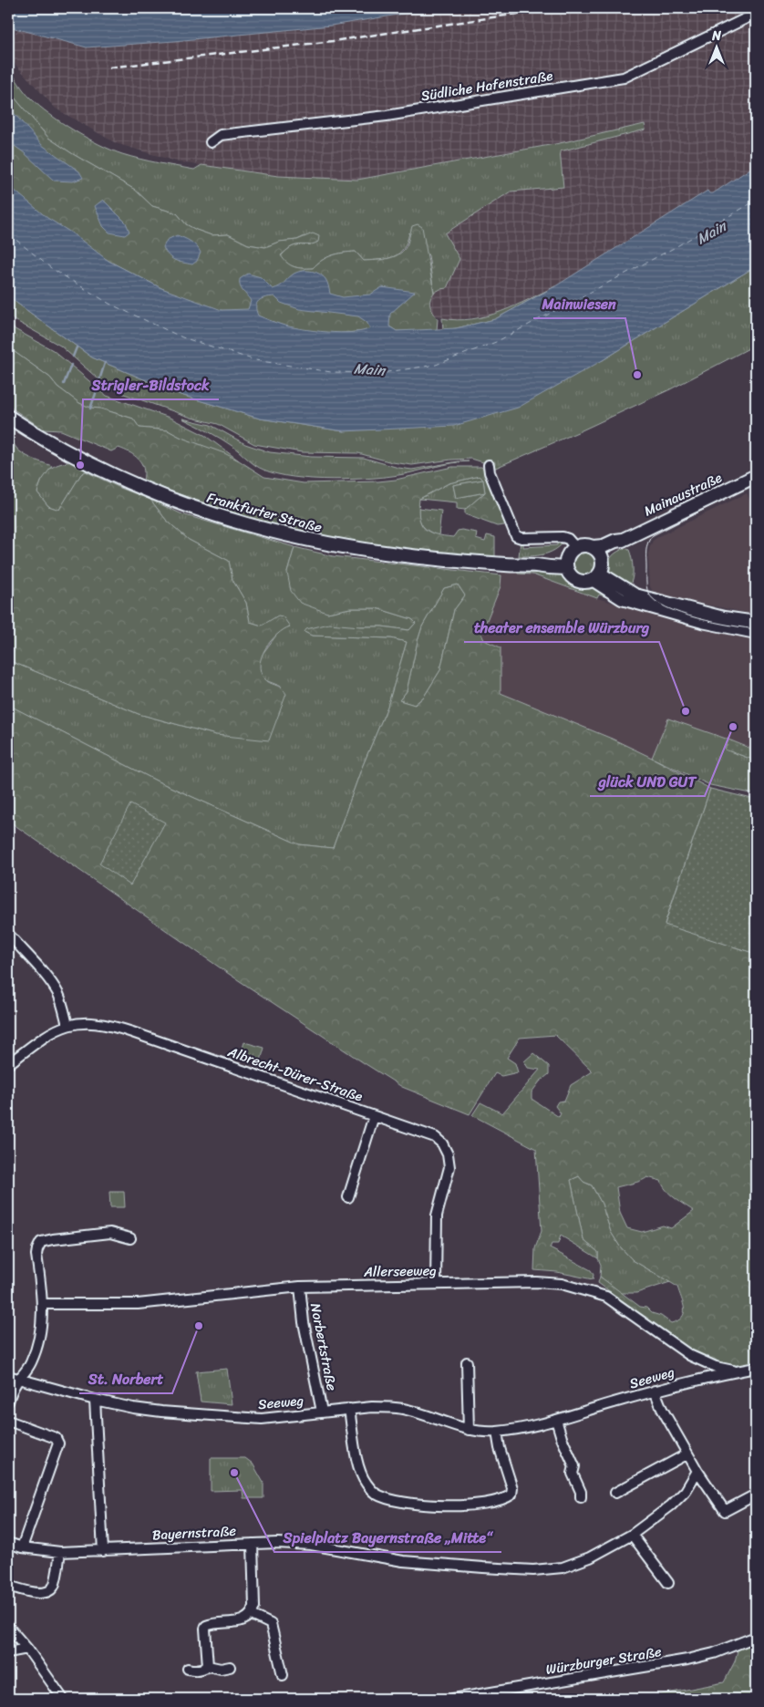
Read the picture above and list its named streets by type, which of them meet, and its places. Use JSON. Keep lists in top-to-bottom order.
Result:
{
  "streets": {
    "main road": ["Mainaustraße", "Frankfurter Straße"],
    "street": [
      "Südliche Hafenstraße",
      "Albrecht-Dürer-Straße",
      "Allerseeweg",
      "Norbertstraße",
      "Seeweg",
      "Bayernstraße",
      "Würzburger Straße"
    ]
  },
  "crossings": [
    ["Mainaustraße", "Frankfurter Straße"],
    ["Albrecht-Dürer-Straße", "Allerseeweg"],
    ["Allerseeweg", "Norbertstraße"],
    ["Allerseeweg", "Seeweg"],
    ["Norbertstraße", "Seeweg"]
  ],
  "water": ["Main"],
  "places": [
    "Mainwiesen",
    "Strigler-Bildstock",
    "theater ensemble Würzburg",
    "glück UND GUT",
    "St. Norbert",
    "Spielplatz Bayernstraße „Mitte“"
  ],
  "north": "top"
}
